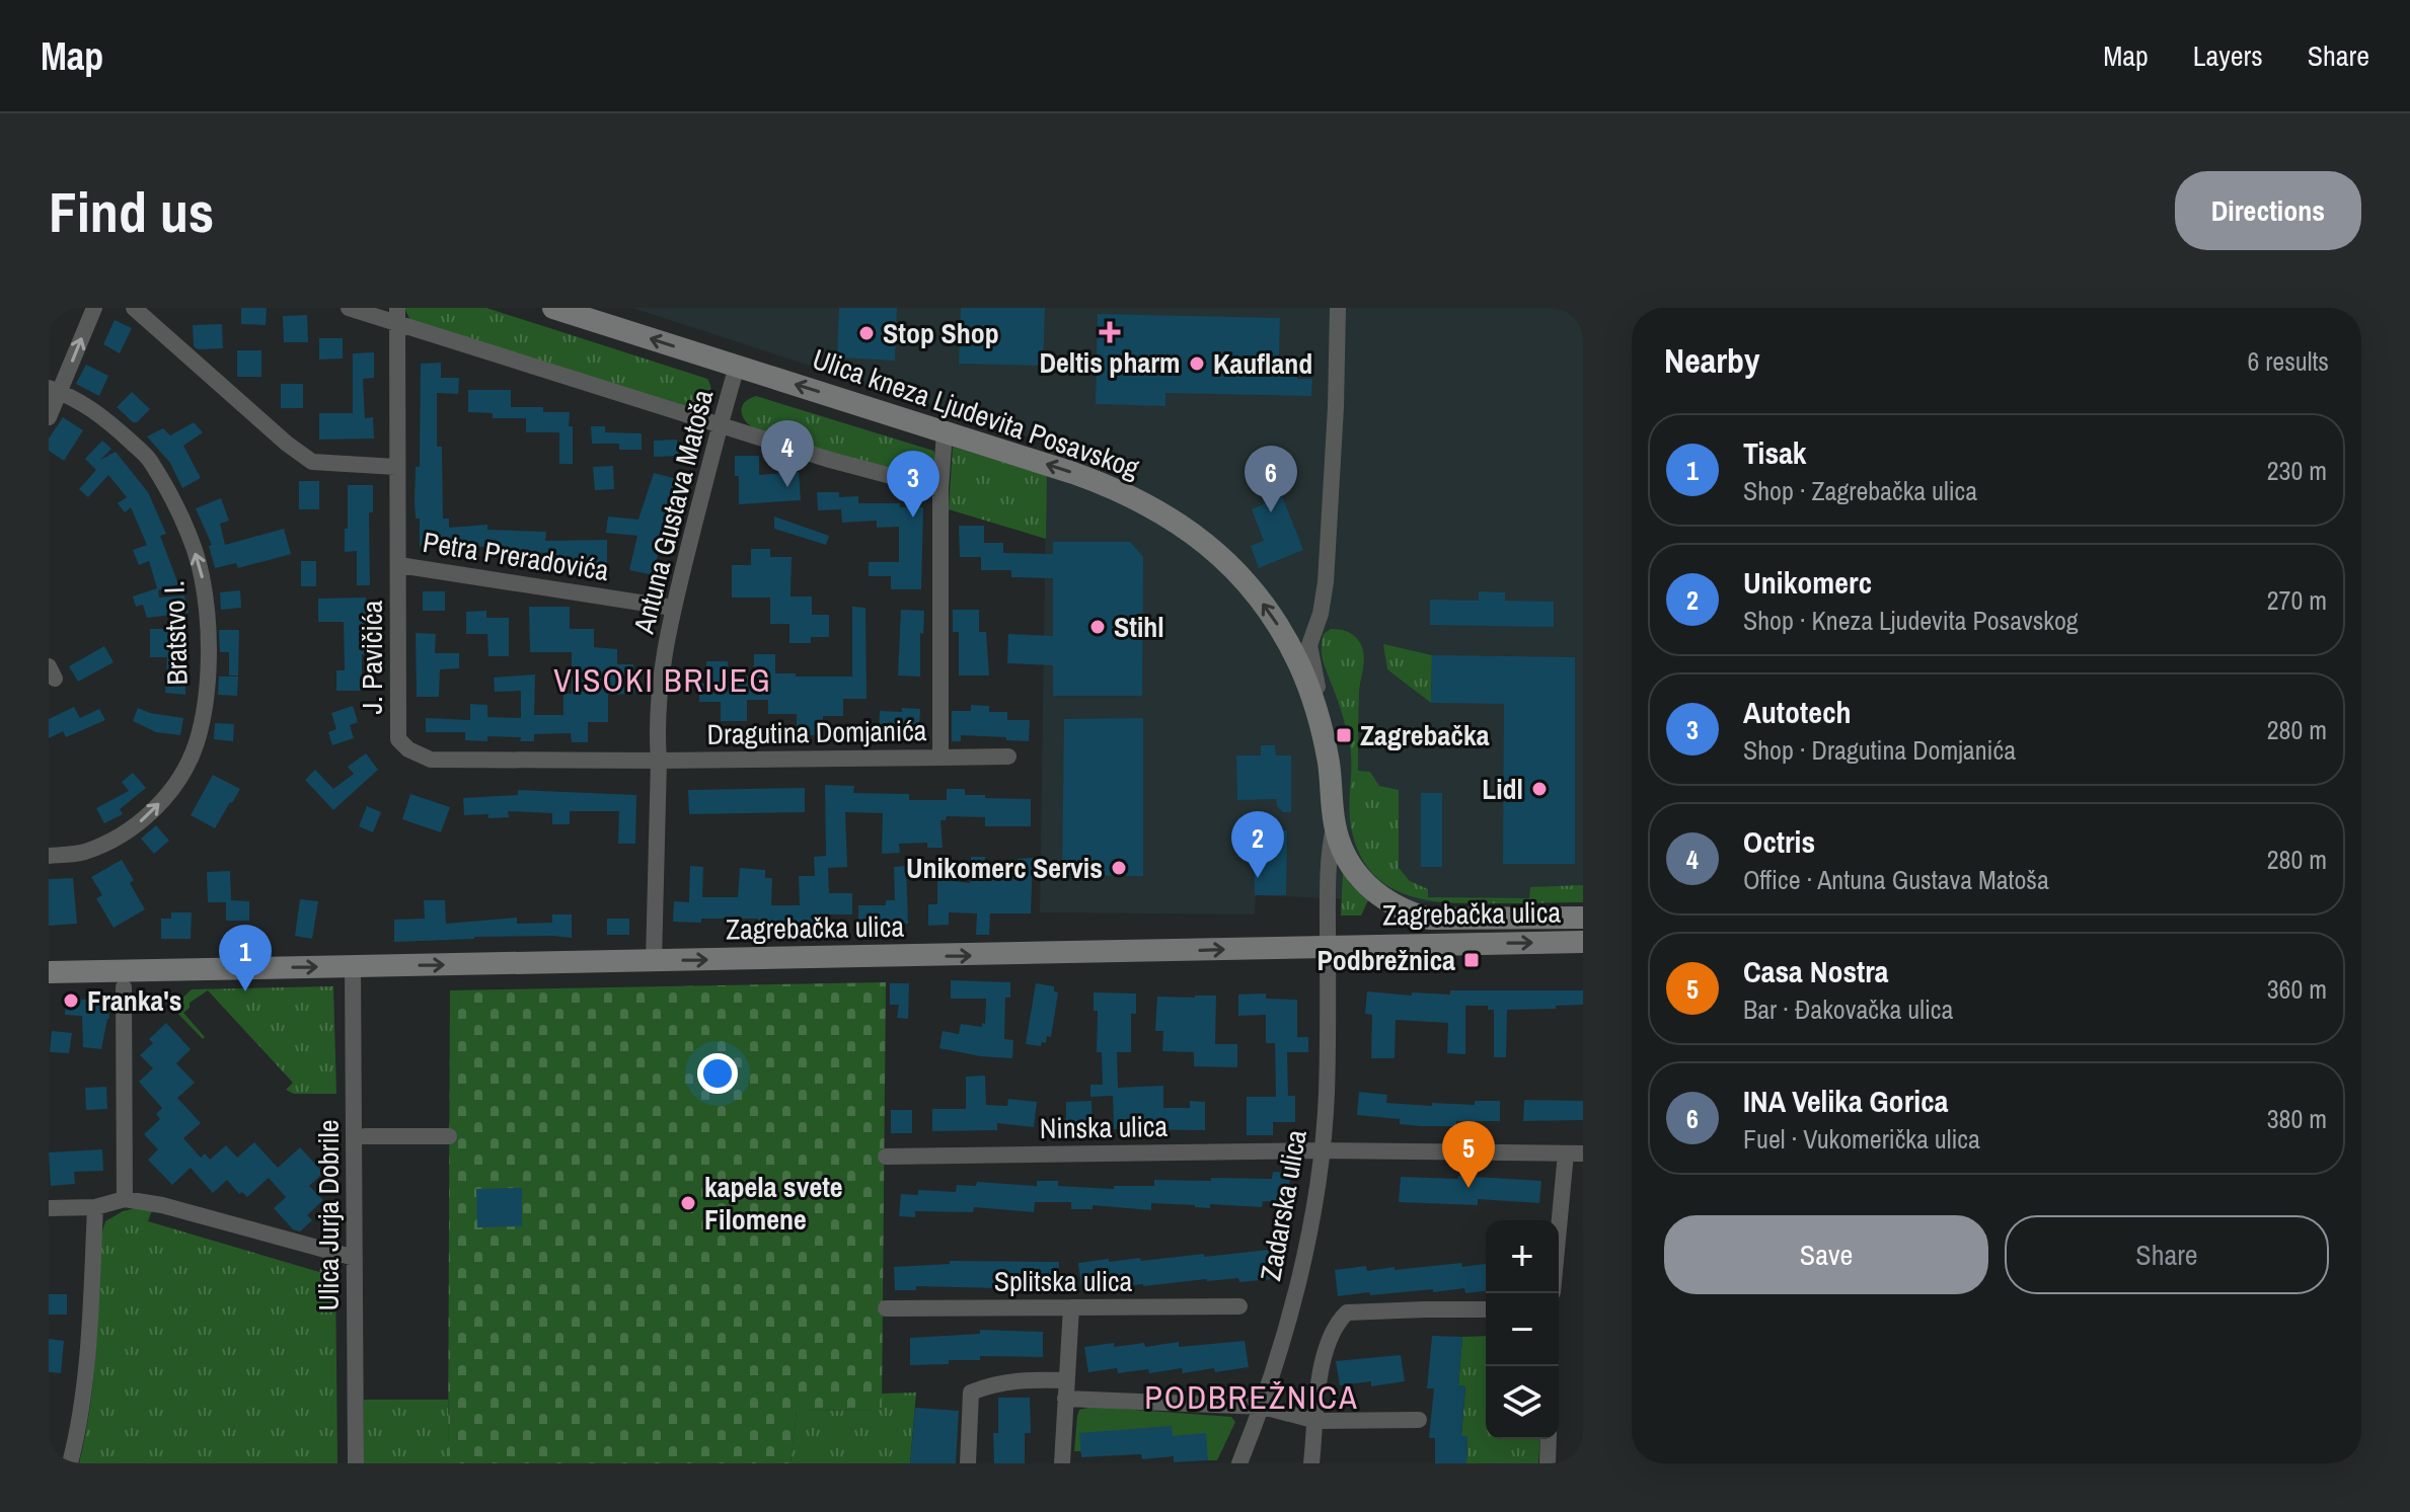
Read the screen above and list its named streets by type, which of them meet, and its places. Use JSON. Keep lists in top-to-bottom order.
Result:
{
  "streets": {
    "main road": ["Ulica kneza Ljudevita Posavskog", "Zagrebačka ulica"],
    "street": [
      "Antuna Gustava Matoša",
      "Petra Preradovića",
      "Bratstvo I.",
      "J. Pavičića",
      "Dragutina Domjanića",
      "Ninska ulica",
      "Zadarska ulica",
      "Ulica Jurja Dobrile",
      "Splitska ulica"
    ]
  },
  "crossings": [
    ["Ulica kneza Ljudevita Posavskog", "Antuna Gustava Matoša"],
    ["Ulica kneza Ljudevita Posavskog", "Dragutina Domjanića"],
    ["Ulica kneza Ljudevita Posavskog", "Zagrebačka ulica"],
    ["Ulica kneza Ljudevita Posavskog", "Zadarska ulica"],
    ["Antuna Gustava Matoša", "Petra Preradovića"],
    ["Antuna Gustava Matoša", "J. Pavičića"],
    ["Antuna Gustava Matoša", "Dragutina Domjanića"],
    ["Antuna Gustava Matoša", "Zagrebačka ulica"],
    ["Petra Preradovića", "J. Pavičića"],
    ["J. Pavičića", "Dragutina Domjanića"],
    ["Zagrebačka ulica", "Zadarska ulica"],
    ["Zagrebačka ulica", "Ulica Jurja Dobrile"],
    ["Ninska ulica", "Zadarska ulica"]
  ],
  "one_way": ["Ulica kneza Ljudevita Posavskog", "Zagrebačka ulica"],
  "districts": ["VISOKI BRIJEG", "PODBREŽNICA"],
  "places": {
    "health": ["Deltis pharm"],
    "other": [
      "Stop Shop",
      "Kaufland",
      "Stihl",
      "Lidl",
      "Unikomerc Servis",
      "Franka's",
      "kapela svete Filomene"
    ],
    "transit": ["Zagrebačka", "Podbrežnica"]
  },
  "page": {
    "header": "Map",
    "nav": ["Map", "Layers", "Share"],
    "buttons": [
      "Directions",
      ["Save", "Share"]
    ],
    "title": "Find us",
    "heading": ["Nearby", "6 results"],
    "list": [
      {
        "mark": "1",
        "name": "Tisak",
        "note": "Shop · Zagrebačka ulica",
        "value": "230 m"
      },
      {
        "mark": "2",
        "name": "Unikomerc",
        "note": "Shop · Kneza Ljudevita Posavskog",
        "value": "270 m"
      },
      {
        "mark": "3",
        "name": "Autotech",
        "note": "Shop · Dragutina Domjanića",
        "value": "280 m"
      },
      {
        "mark": "4",
        "name": "Octris",
        "note": "Office · Antuna Gustava Matoša",
        "value": "280 m"
      },
      {
        "mark": "5",
        "name": "Casa Nostra",
        "note": "Bar · Đakovačka ulica",
        "value": "360 m"
      },
      {
        "mark": "6",
        "name": "INA Velika Gorica",
        "note": "Fuel · Vukomerička ulica",
        "value": "380 m"
      }
    ],
    "pins": [
      "4",
      "6",
      "3",
      "2",
      "1",
      "5"
    ],
    "map_buttons": ["+", "−"]
  }
}
